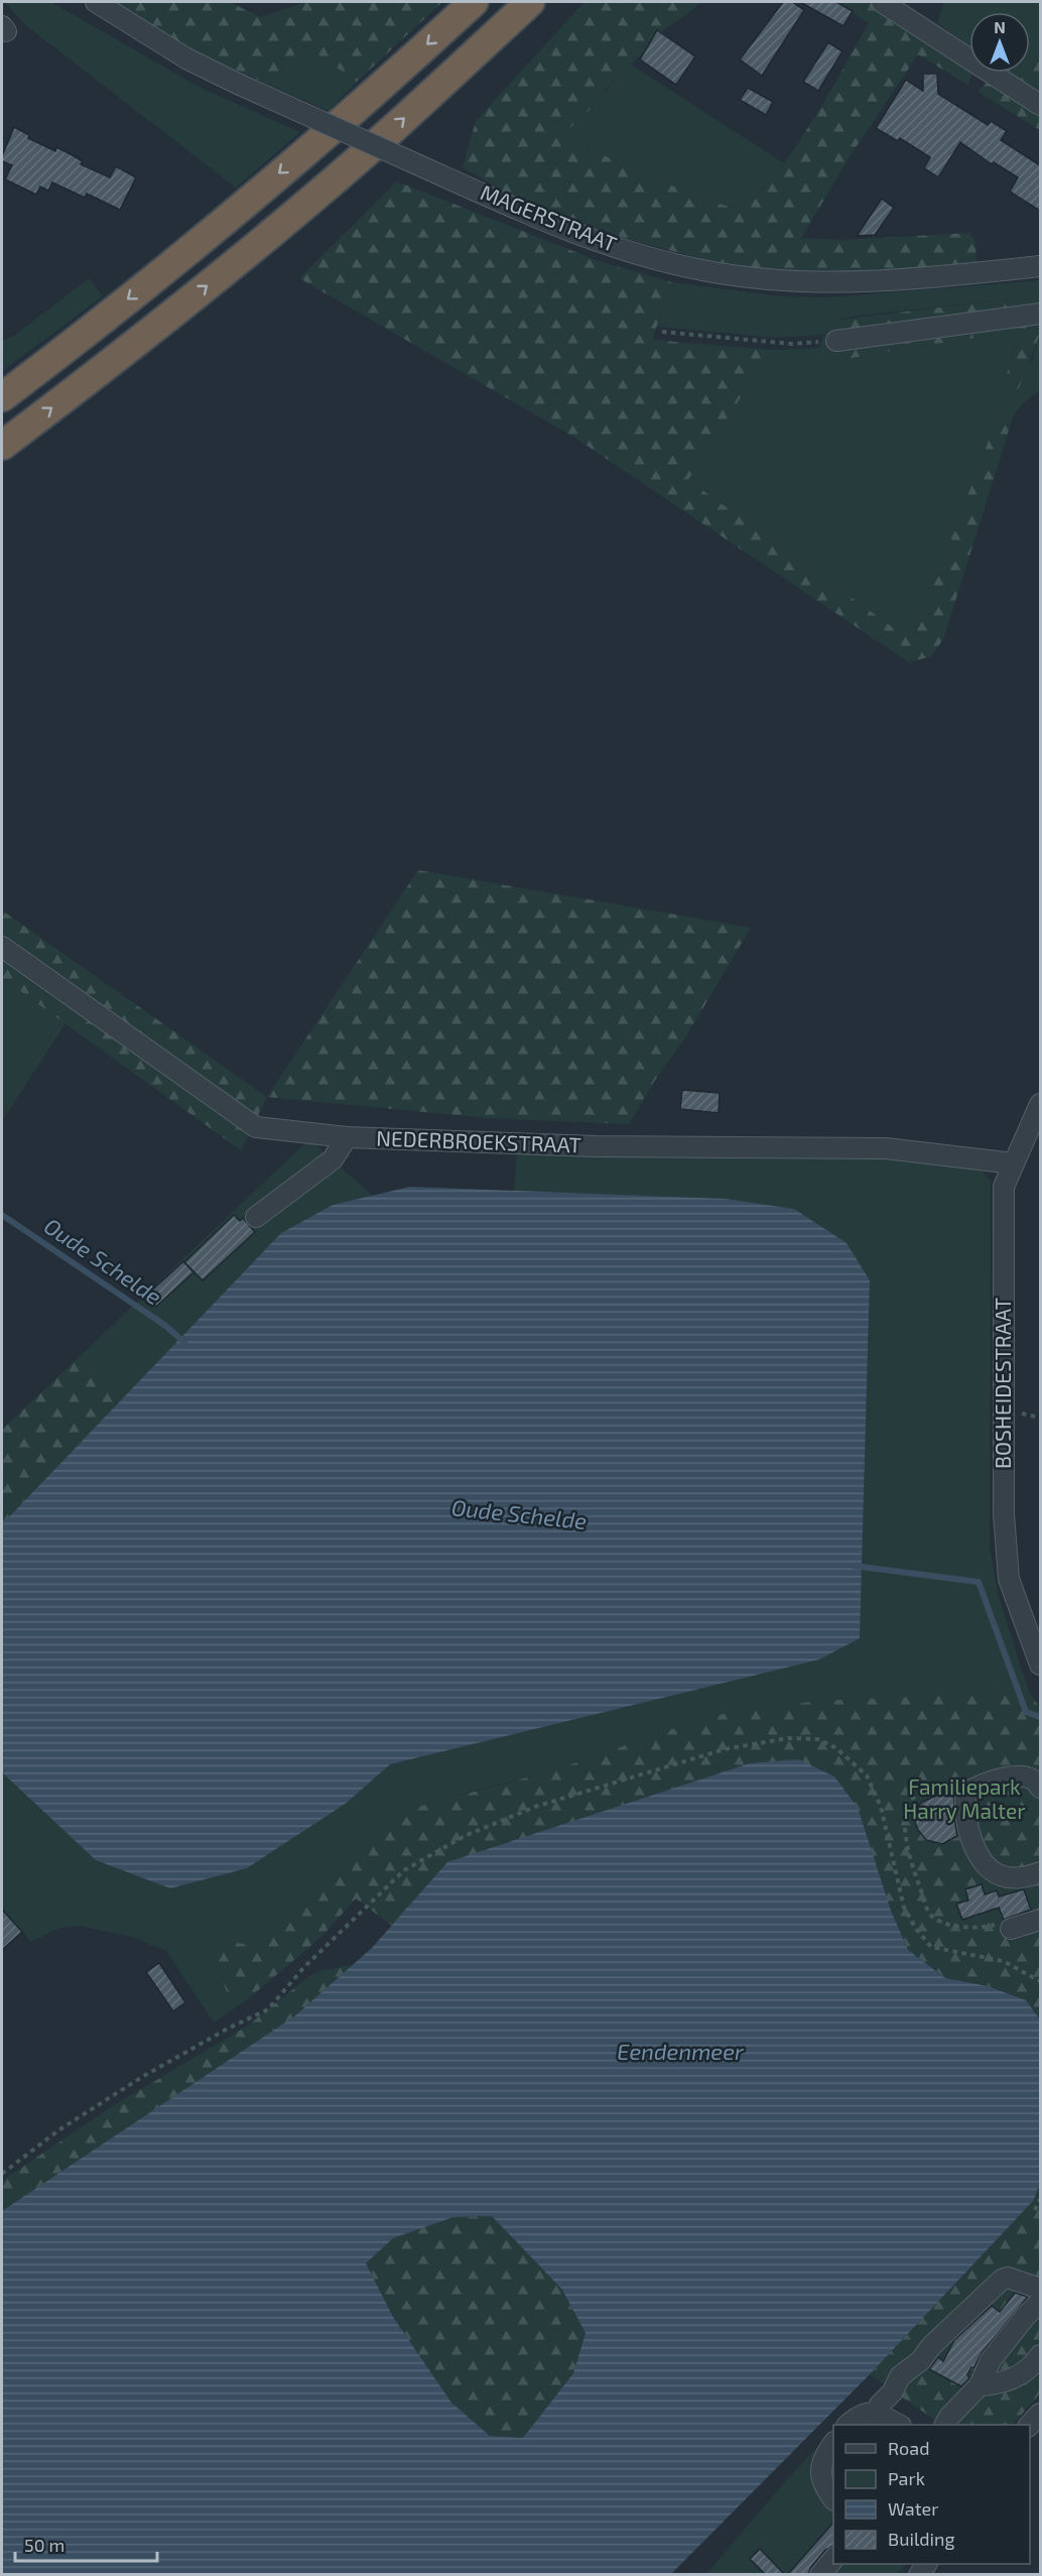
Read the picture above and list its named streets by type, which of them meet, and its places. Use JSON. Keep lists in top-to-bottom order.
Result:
{
  "streets": {
    "street": ["MAGERSTRAAT", "NEDERBROEKSTRAAT", "BOSHEIDESTRAAT"]
  },
  "crossings": [
    ["NEDERBROEKSTRAAT", "BOSHEIDESTRAAT"]
  ],
  "water": ["Oude Schelde", "Eendenmeer"],
  "parks": ["Familiepark Harry Malter"],
  "legend": [
    "Road",
    "Park",
    "Water",
    "Building"
  ],
  "scale_bar": "50 m",
  "north": "top"
}
